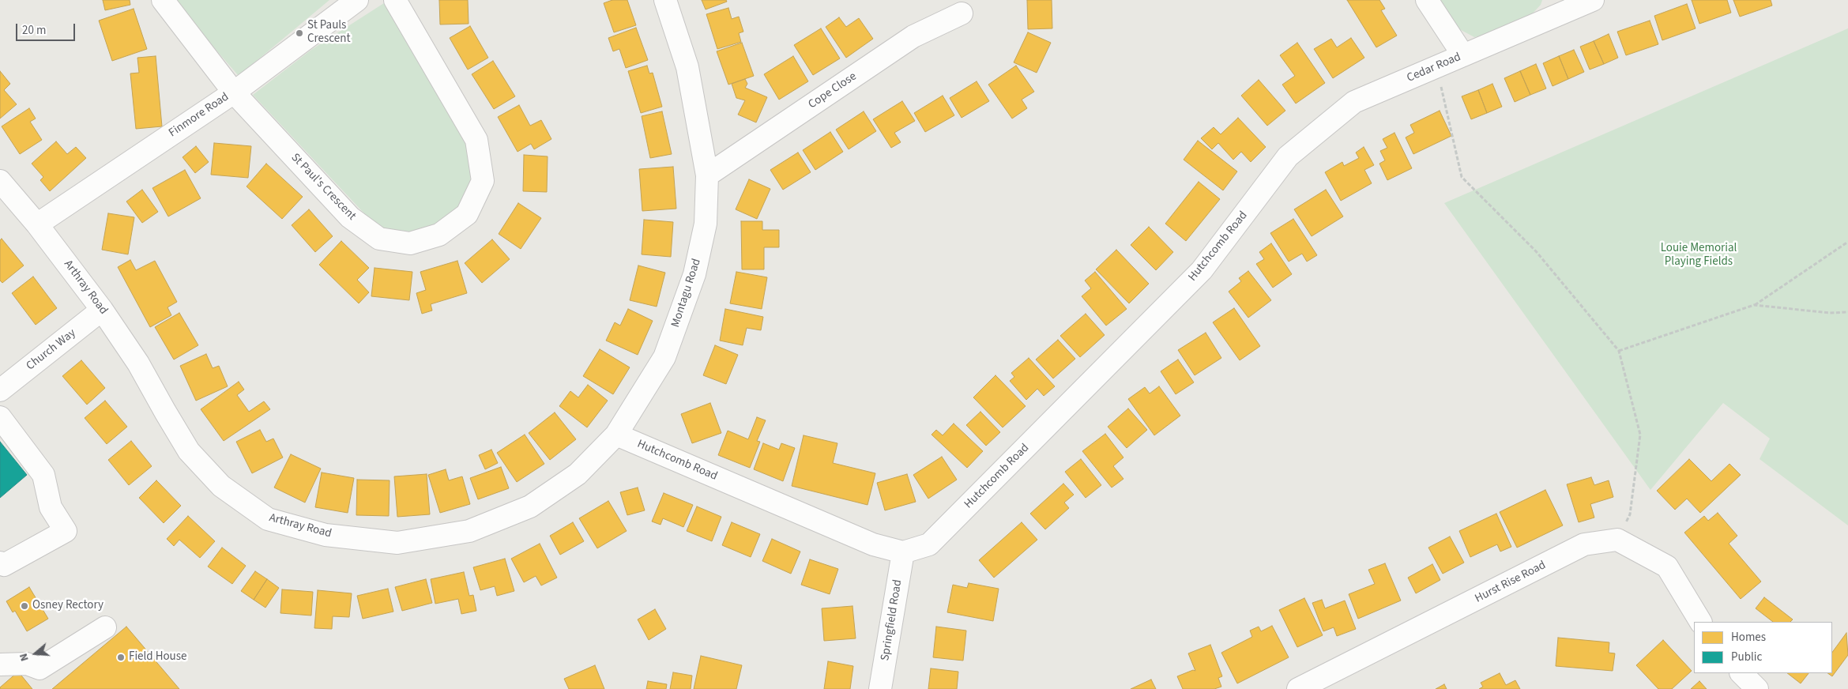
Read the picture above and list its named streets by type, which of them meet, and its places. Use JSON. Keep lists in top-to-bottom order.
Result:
{
  "streets": {
    "street": [
      "Cedar Road",
      "Cope Close",
      "Finmore Road",
      "St Paul's Crescent",
      "Hutchcomb Road",
      "Arthray Road",
      "Montagu Road",
      "Church Way",
      "Hurst Rise Road",
      "Springfield Road"
    ]
  },
  "crossings": [
    ["Cedar Road", "Hutchcomb Road"],
    ["Cope Close", "Montagu Road"],
    ["Finmore Road", "St Paul's Crescent"],
    ["Finmore Road", "Arthray Road"],
    ["Hutchcomb Road", "Arthray Road"],
    ["Hutchcomb Road", "Montagu Road"],
    ["Hutchcomb Road", "Springfield Road"],
    ["Arthray Road", "Montagu Road"],
    ["Arthray Road", "Church Way"]
  ],
  "parks": ["Louie Memorial Playing Fields"],
  "places": ["St Pauls Crescent", "Osney Rectory", "Field House"],
  "legend": ["Homes", "Public"],
  "scale_bar": "20 m",
  "north": "left"
}
